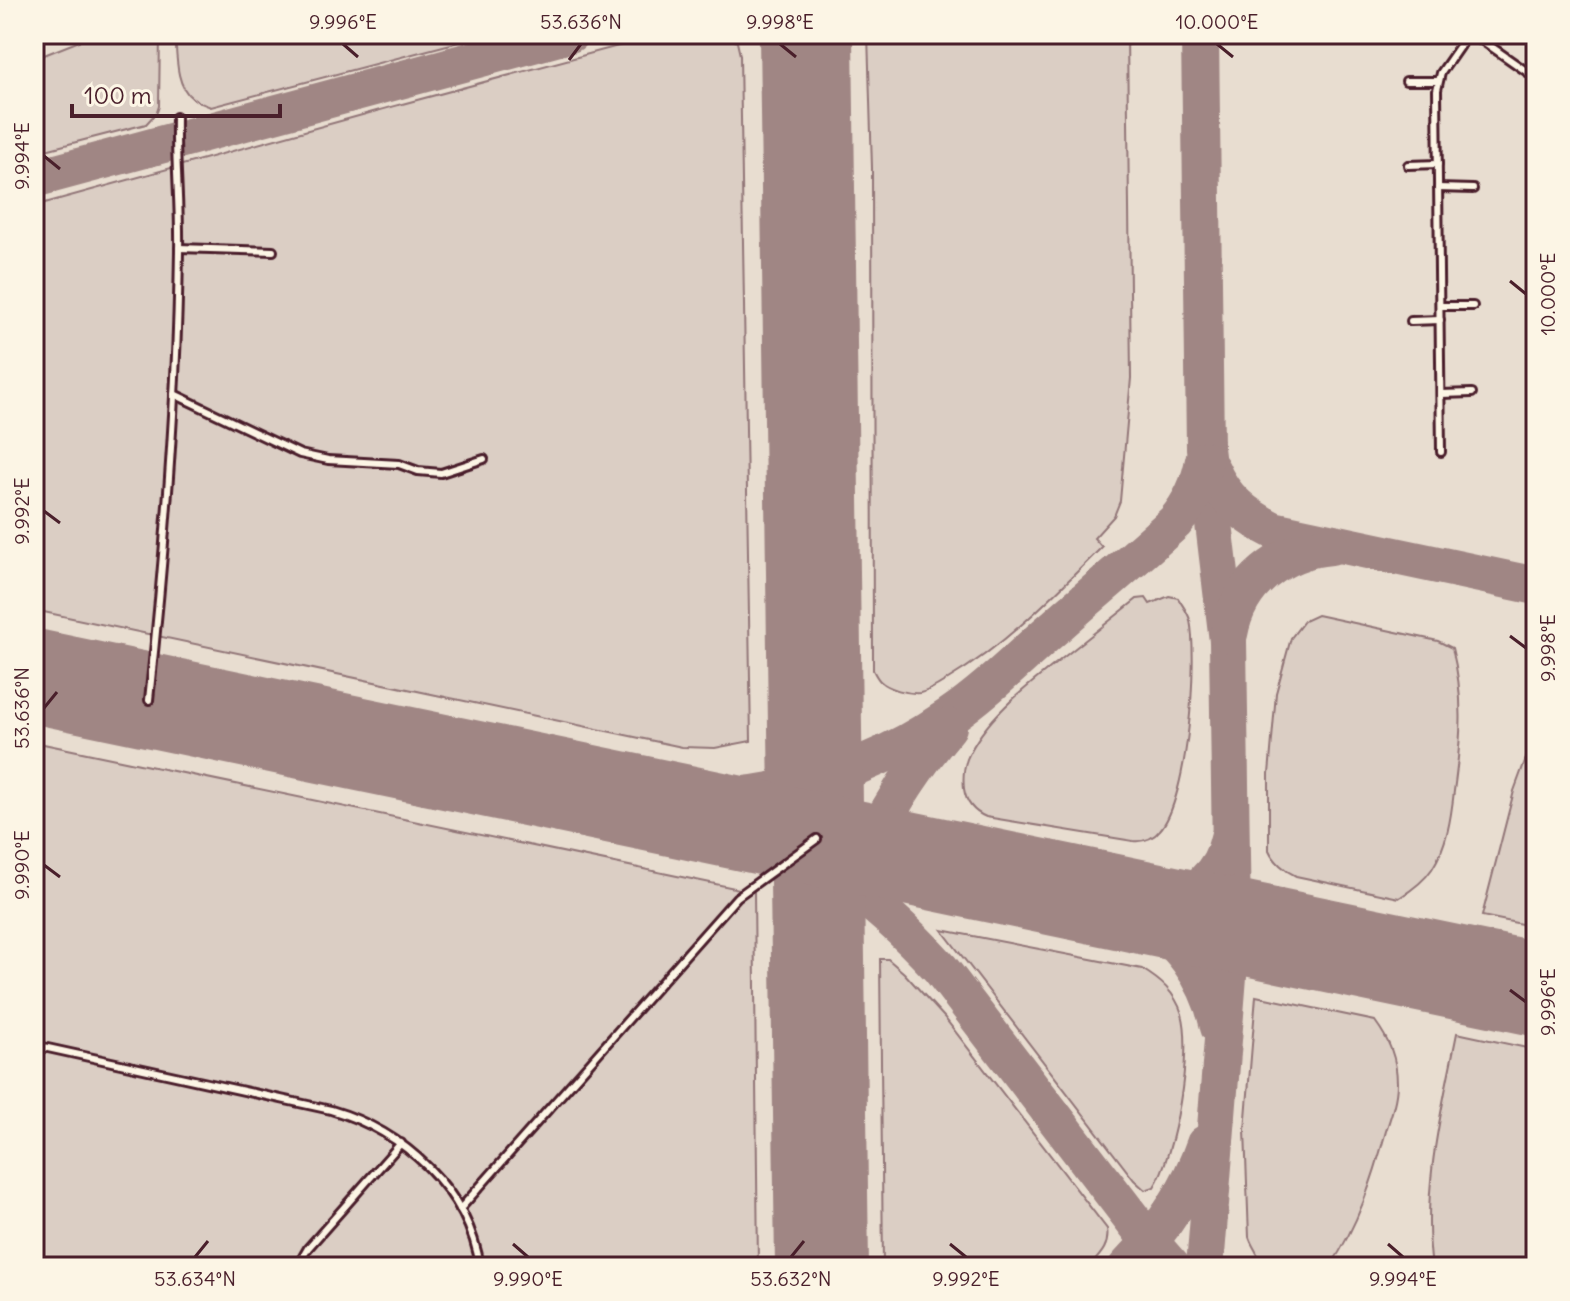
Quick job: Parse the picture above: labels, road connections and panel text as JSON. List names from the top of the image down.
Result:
{
  "scale_bar": "100 m",
  "coordinates": [
    "9.996°E",
    "53.636°N",
    "9.998°E",
    "10.000°E",
    "9.994°E",
    "9.992°E",
    "9.990°E",
    "53.634°N",
    "53.632°N"
  ]
}
